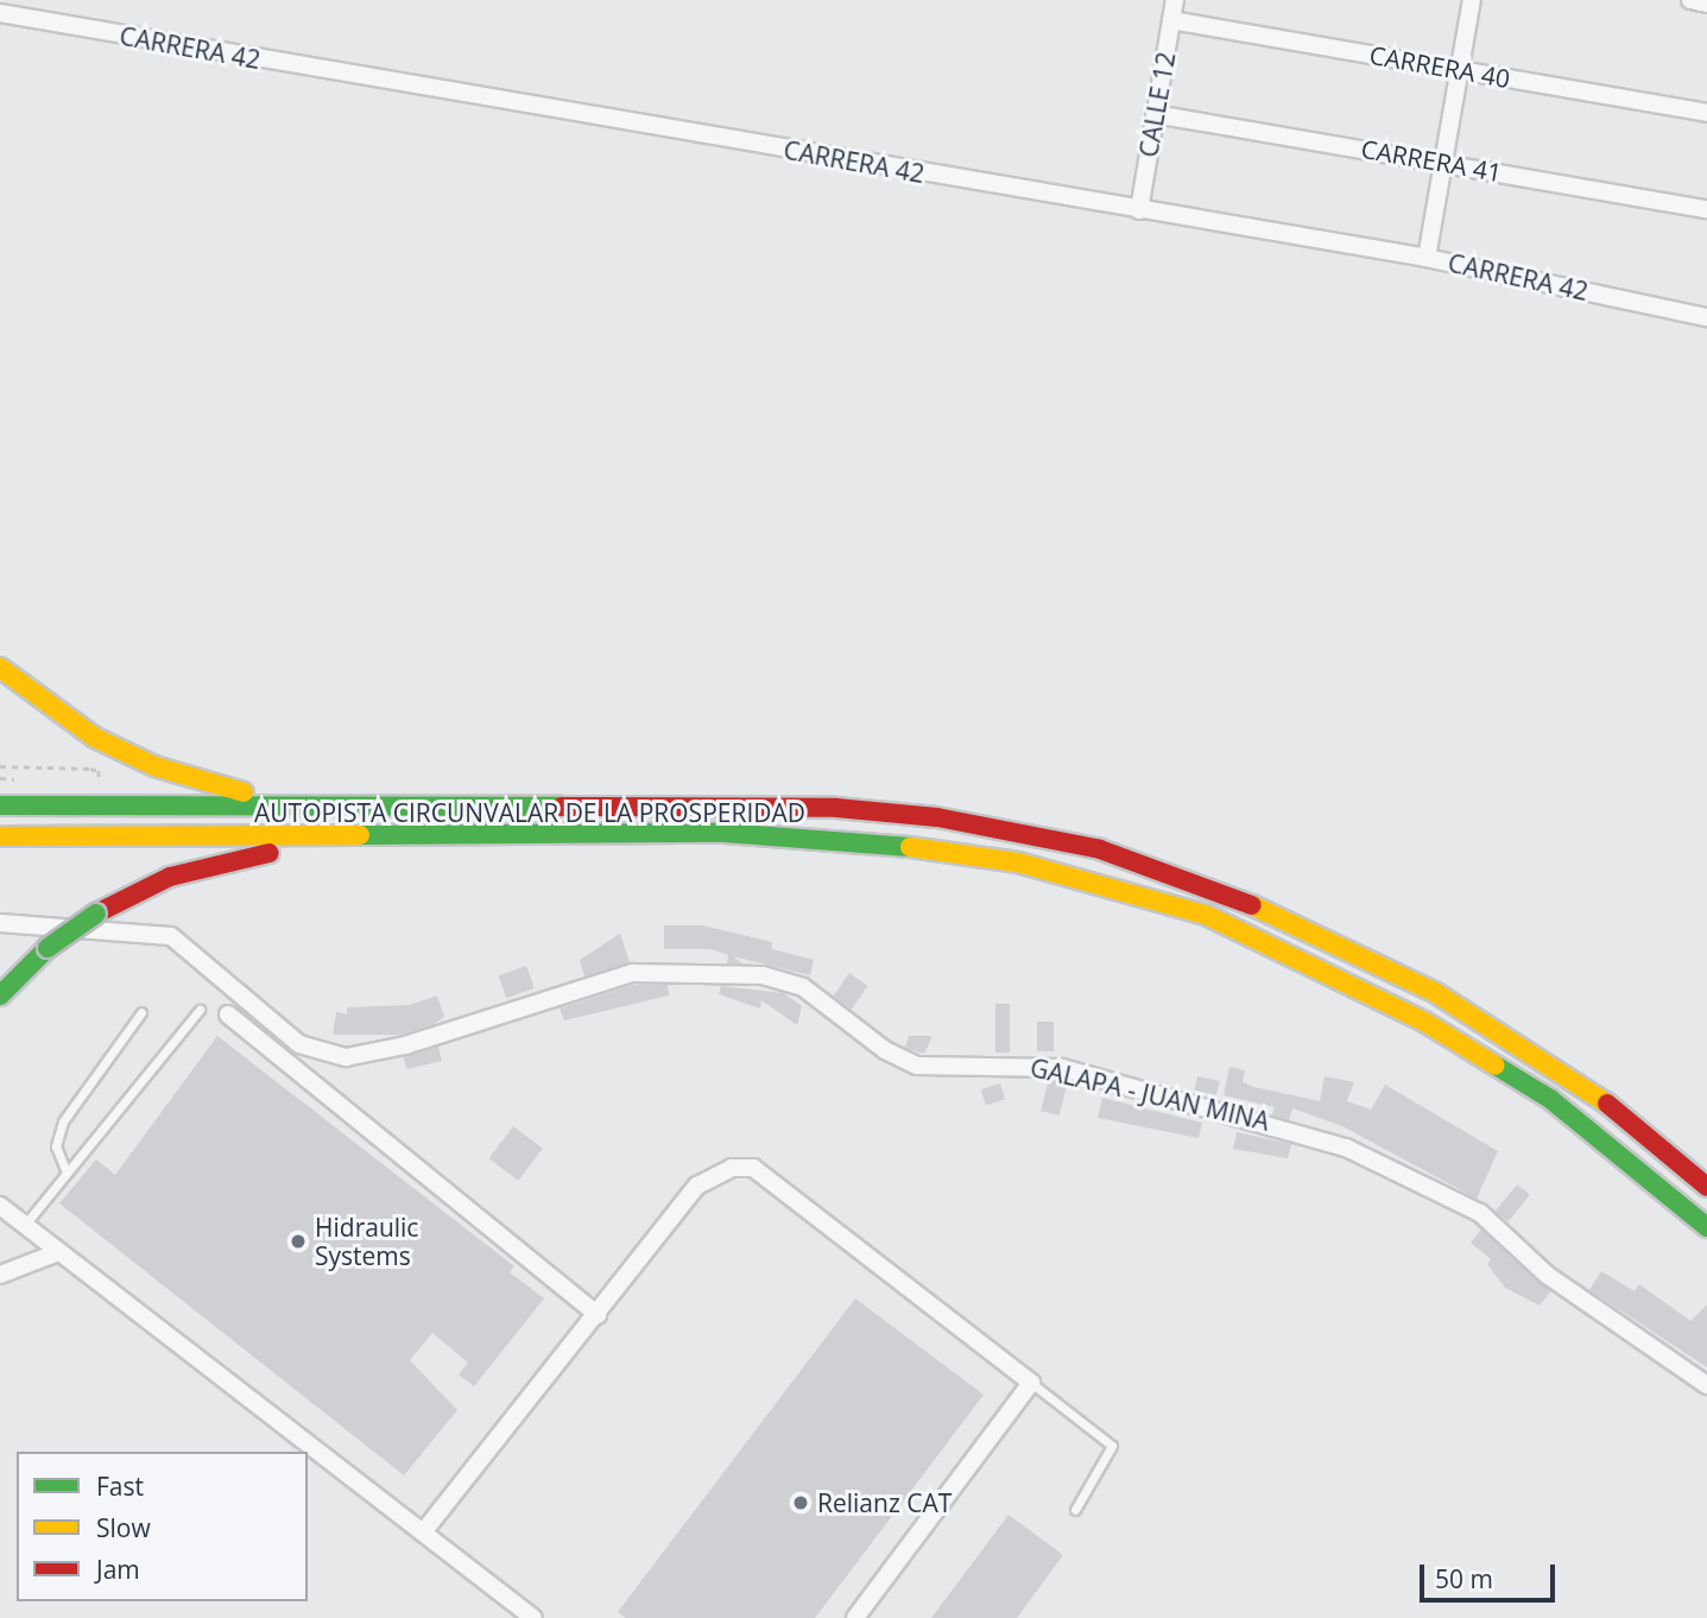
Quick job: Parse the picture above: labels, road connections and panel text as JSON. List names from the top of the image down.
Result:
{
  "streets": {
    "highway": ["AUTOPISTA CIRCUNVALAR DE LA PROSPERIDAD"],
    "street": [
      "CARRERA 42",
      "CARRERA 40",
      "CALLE 12",
      "CARRERA 41",
      "GALAPA - JUAN MINA"
    ]
  },
  "crossings": [
    ["CARRERA 42", "CALLE 12"],
    ["CARRERA 40", "CALLE 12"],
    ["CALLE 12", "CARRERA 41"]
  ],
  "places": ["Hidraulic Systems", "Relianz CAT"],
  "legend": ["Fast", "Slow", "Jam"],
  "scale_bar": "50 m"
}
